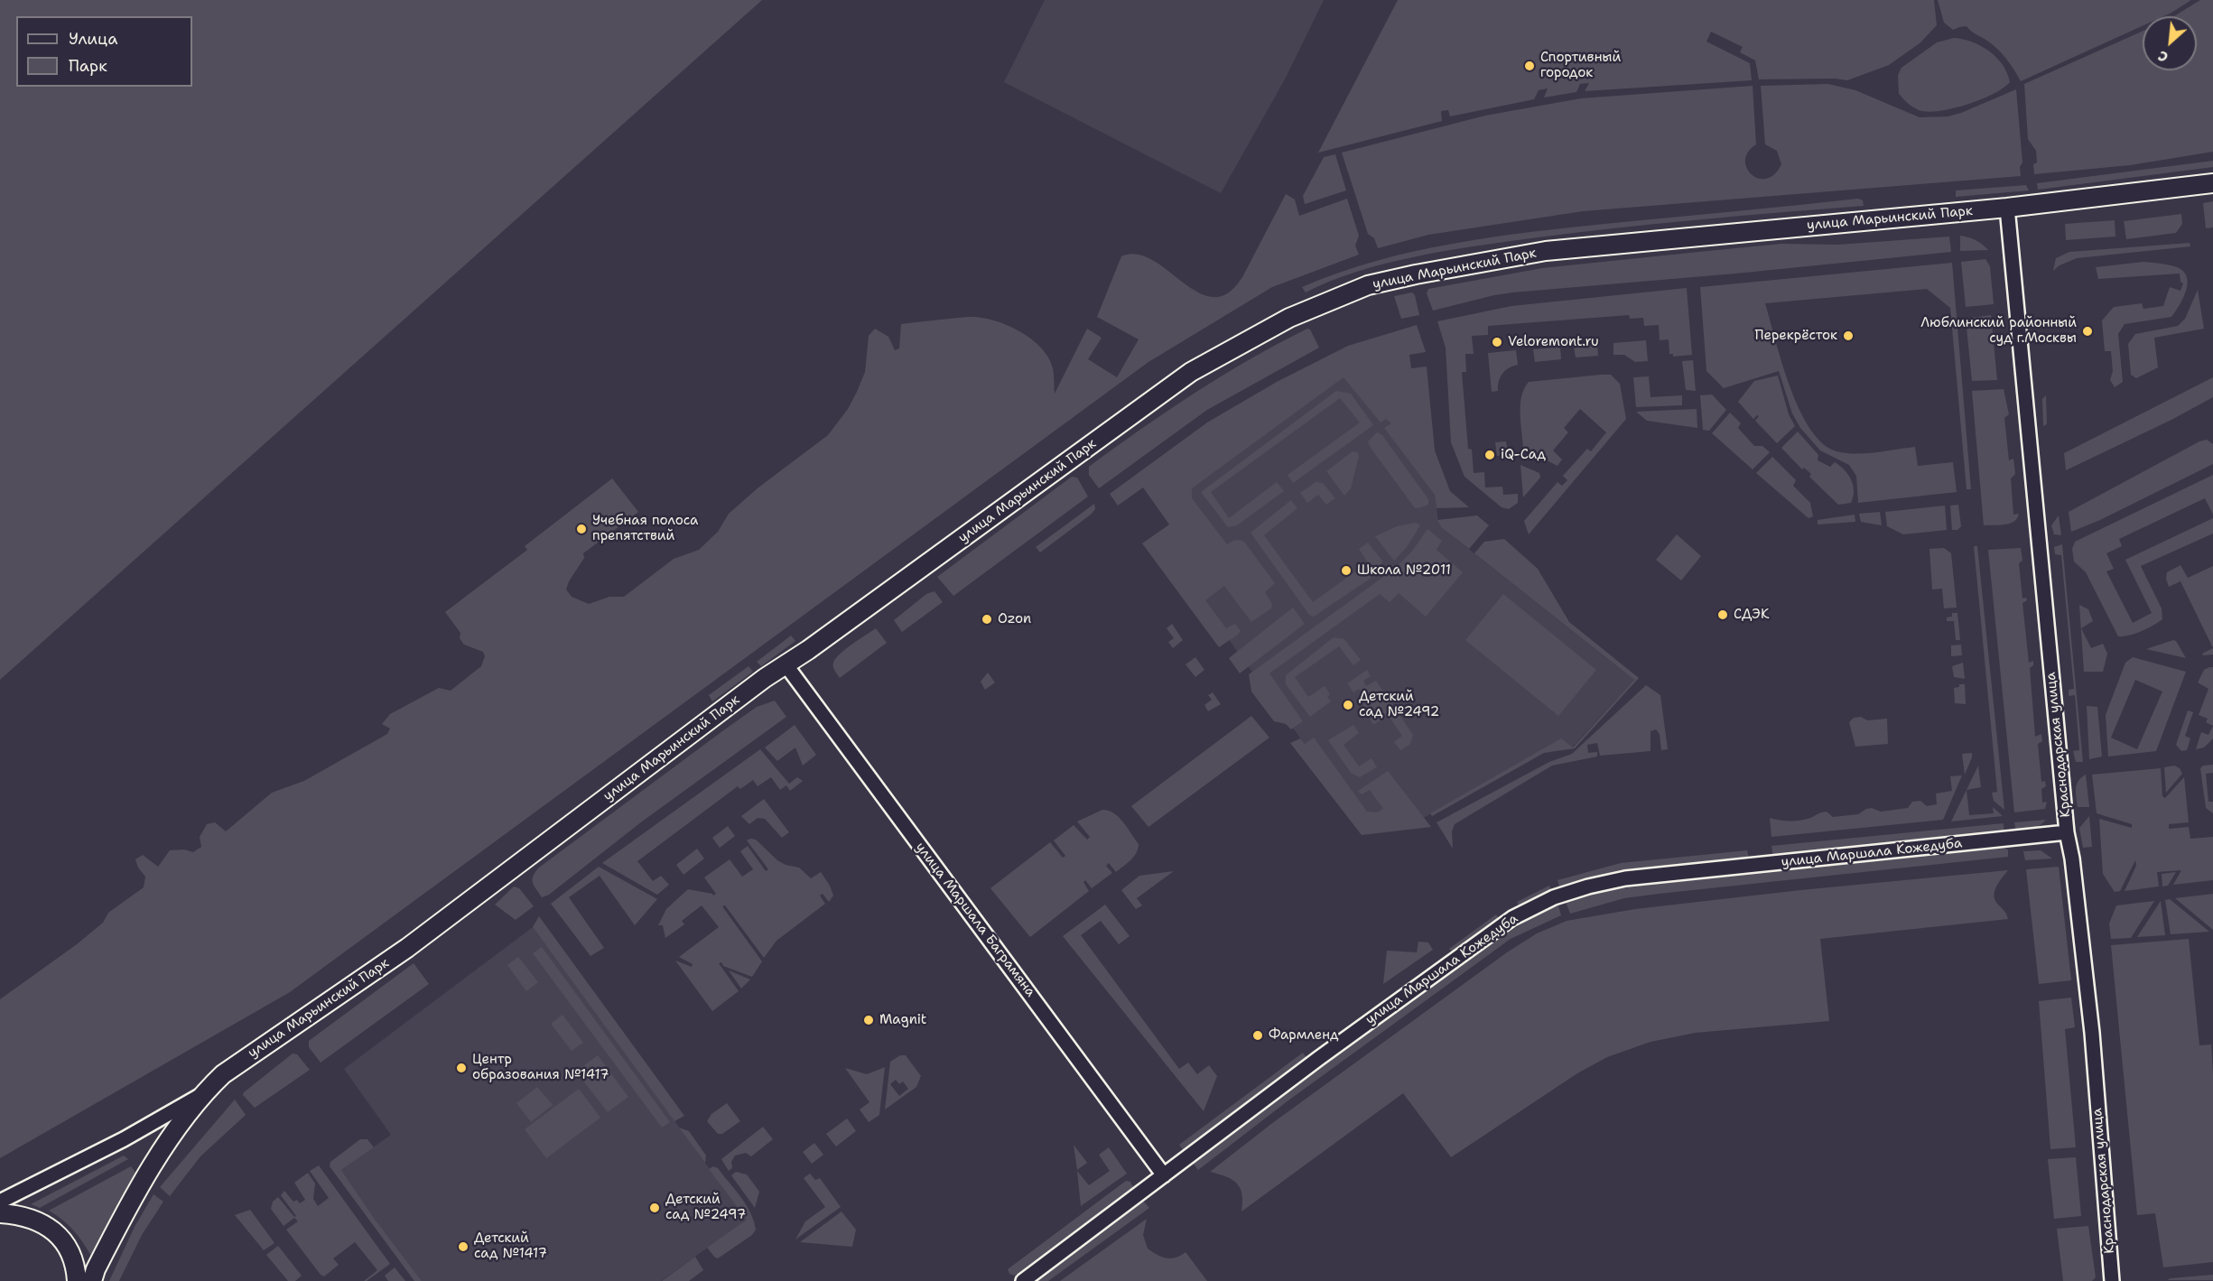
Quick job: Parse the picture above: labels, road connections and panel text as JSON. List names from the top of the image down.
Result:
{
  "streets": {
    "main road": ["улица Марьинский Парк"],
    "street": ["Краснодарская улица", "улица Маршала Кожедуба", "улица Маршала Баграмяна"]
  },
  "crossings": [
    ["улица Марьинский Парк", "Краснодарская улица"],
    ["улица Марьинский Парк", "улица Маршала Баграмяна"],
    ["Краснодарская улица", "улица Маршала Кожедуба"],
    ["улица Маршала Кожедуба", "улица Маршала Баграмяна"]
  ],
  "places": [
    "Спортивный городок",
    "Люблинский районный суд г.Москвы",
    "Перекрёсток",
    "Veloremont.ru",
    "iQ-Сад",
    "Учебная полоса препятствий",
    "Школа №2011",
    "СДЭК",
    "Ozon",
    "Детский сад №2492",
    "Magnit",
    "Фармленд",
    "Центр образования №1417",
    "Детский сад №2497",
    "Детский сад №1417"
  ],
  "legend": ["Улица", "Парк"],
  "north": "bottom left"
}
